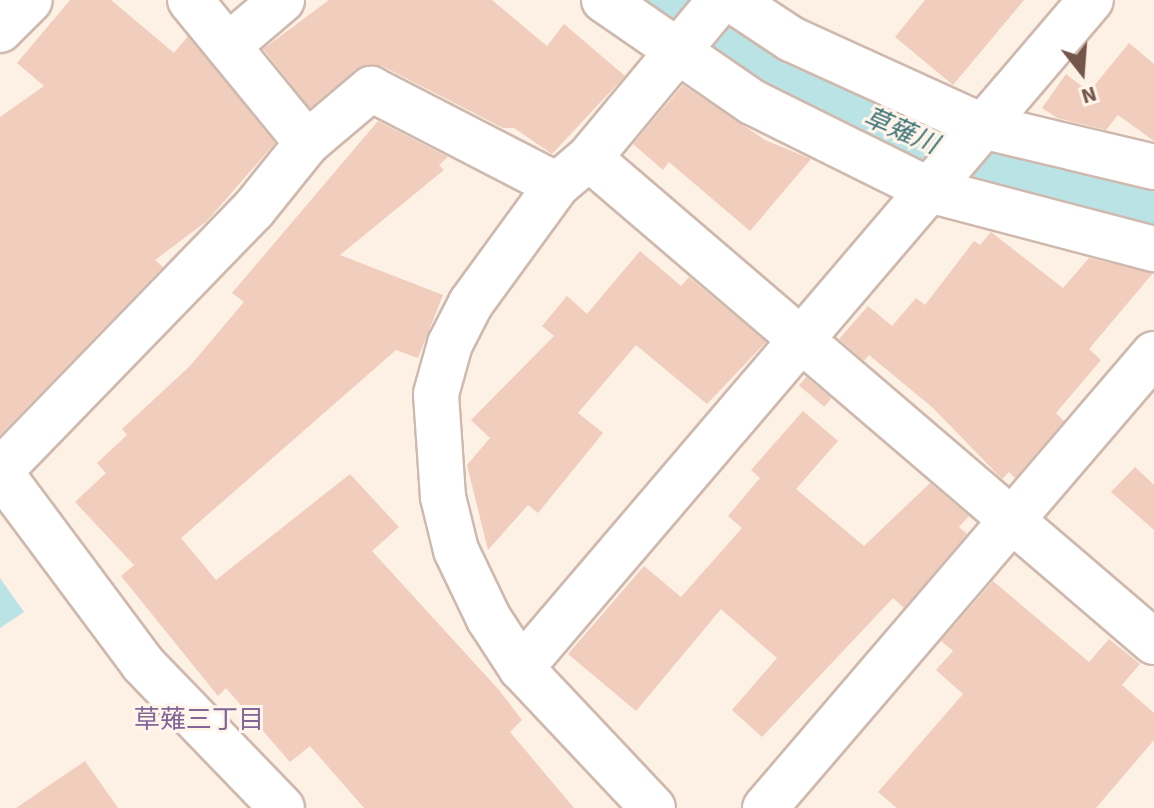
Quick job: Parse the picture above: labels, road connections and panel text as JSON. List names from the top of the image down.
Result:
{
  "districts": ["草薙三丁目"],
  "water": ["草薙川"],
  "north": "bottom"
}
